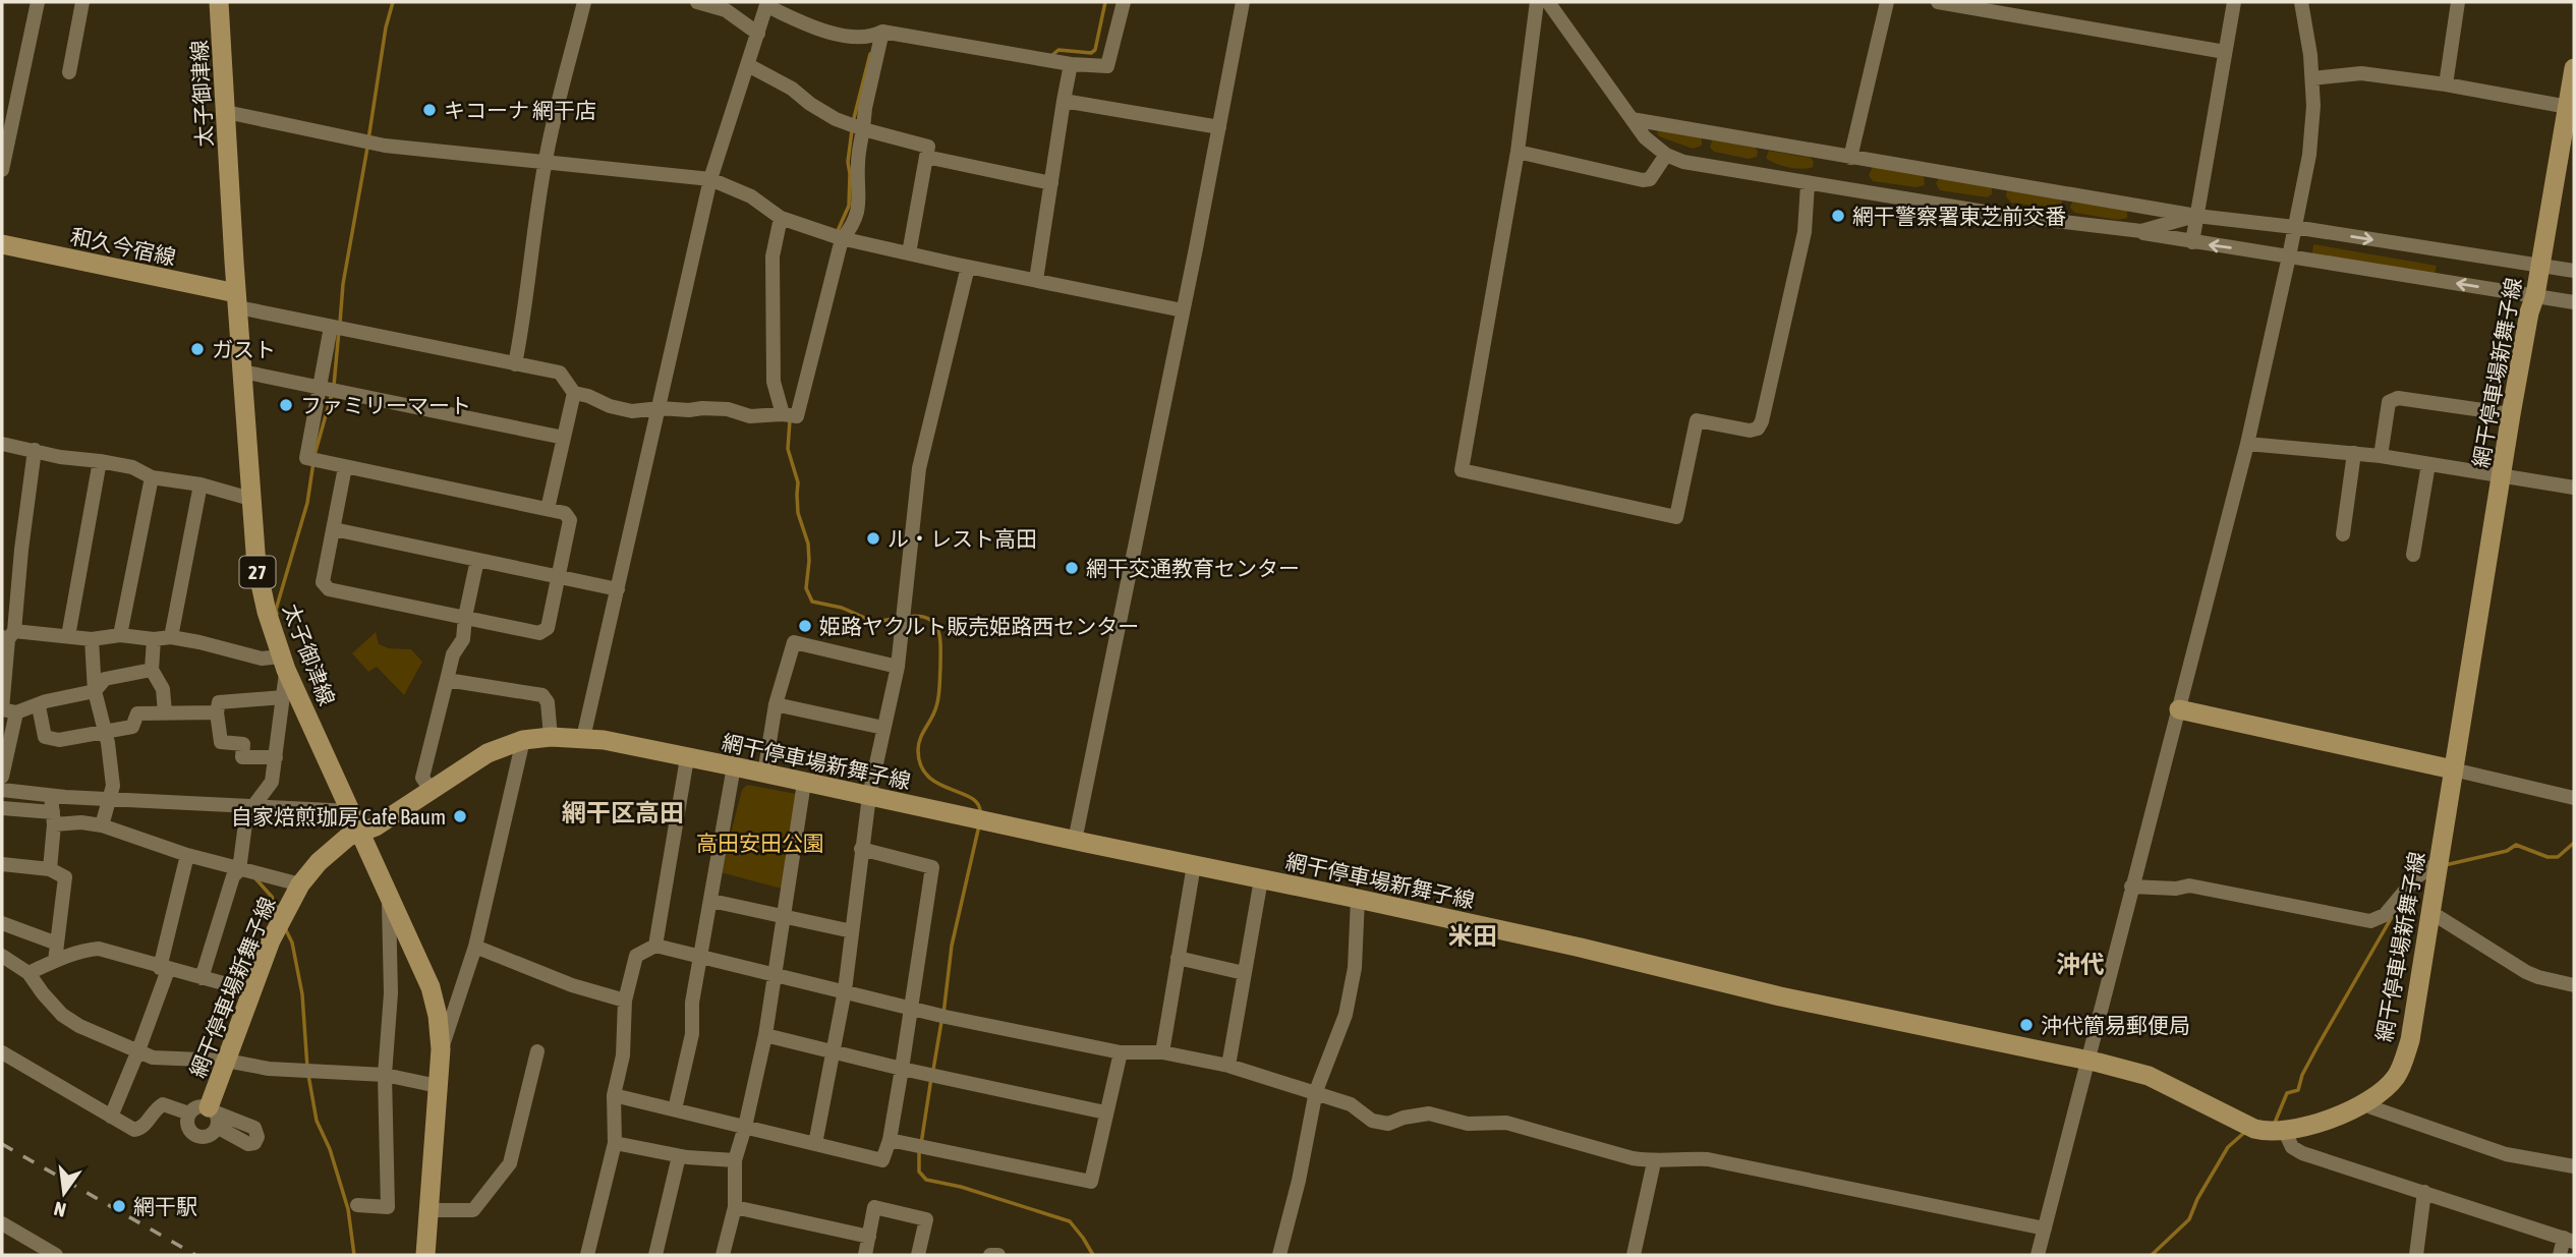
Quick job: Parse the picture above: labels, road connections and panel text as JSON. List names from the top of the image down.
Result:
{
  "streets": {
    "main road": [
      "太子御津線",
      "和久今宿線",
      "網干停車場新舞子線",
      "27"
    ]
  },
  "crossings": [
    ["太子御津線", "和久今宿線"],
    ["太子御津線", "網干停車場新舞子線"]
  ],
  "districts": ["網干区高田", "米田", "沖代"],
  "parks": ["高田安田公園"],
  "places": [
    "キコーナ 網干店",
    "網干警察署東芝前交番",
    "ガスト",
    "ファミリーマート",
    "ル・レスト高田",
    "網干交通教育センター",
    "姫路ヤクルト販売姫路西センター",
    "自家焙煎珈房 Cafe Baum",
    "沖代簡易郵便局",
    "網干駅"
  ],
  "north": "bottom"
}
